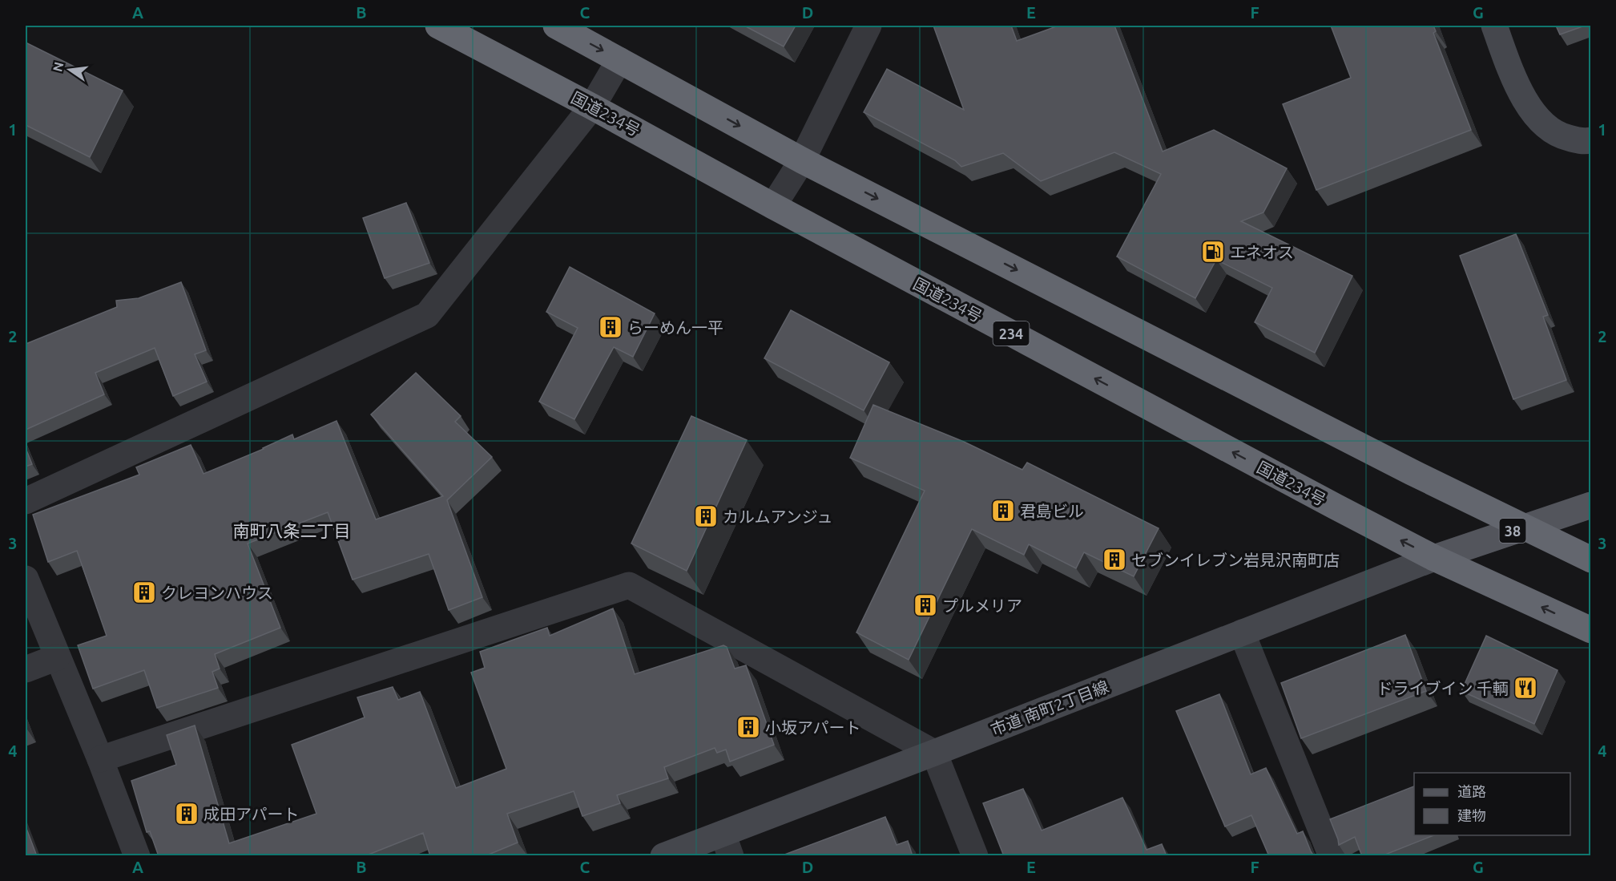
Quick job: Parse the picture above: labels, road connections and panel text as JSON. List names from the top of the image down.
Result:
{
  "streets": {
    "highway": ["国道234号", "234"],
    "main road": ["38"],
    "street": ["市道 南町2丁目線"]
  },
  "crossings": [
    ["国道234号", "38"],
    ["国道234号", "市道 南町2丁目線"],
    ["38", "市道 南町2丁目線"]
  ],
  "districts": ["南町八条二丁目"],
  "places": {
    "fuel station": ["エネオス"],
    "building": [
      "らーめん一平",
      "君島ビル",
      "カルムアンジュ",
      "セブンイレブン岩見沢南町店",
      "クレヨンハウス",
      "プルメリア",
      "小坂アパート",
      "成田アパート"
    ],
    "restaurant": ["ドライブイン 千輌"]
  },
  "legend": ["道路", "建物"],
  "north": "left",
  "grid": {
    "columns": [
      "A",
      "B",
      "C",
      "D",
      "E",
      "F",
      "G"
    ],
    "rows": [
      "1",
      "2",
      "3",
      "4"
    ]
  }
}
